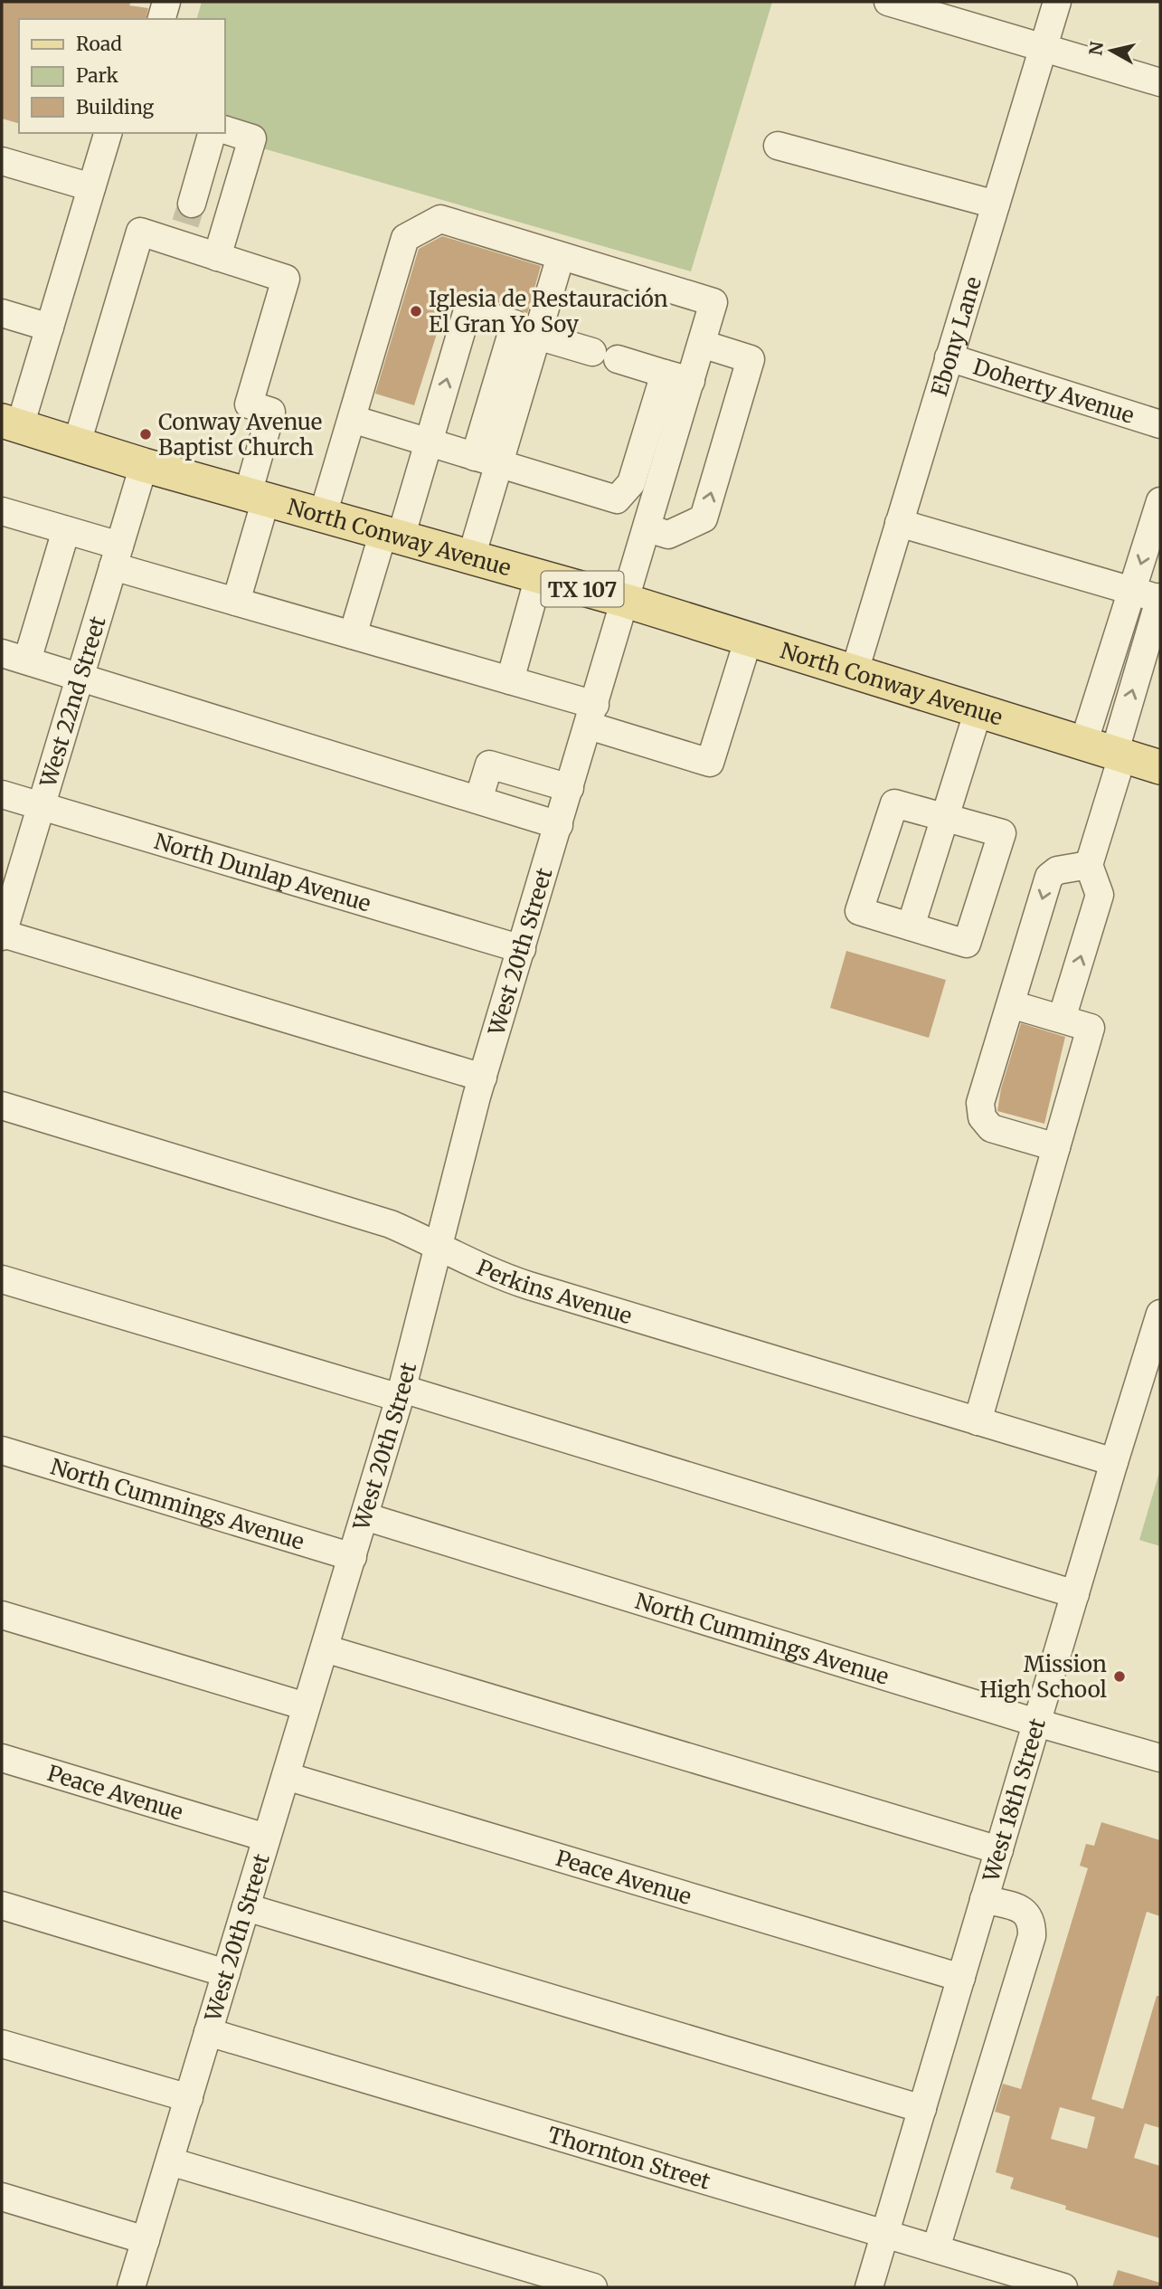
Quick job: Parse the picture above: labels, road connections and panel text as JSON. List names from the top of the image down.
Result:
{
  "streets": {
    "main road": ["North Conway Avenue", "TX 107"],
    "street": [
      "Ebony Lane",
      "Doherty Avenue",
      "West 22nd Street",
      "North Dunlap Avenue",
      "West 20th Street",
      "Perkins Avenue",
      "North Cummings Avenue",
      "Peace Avenue",
      "West 18th Street",
      "Thornton Street"
    ]
  },
  "crossings": [
    ["Ebony Lane", "Doherty Avenue"],
    ["Ebony Lane", "North Conway Avenue"],
    ["North Conway Avenue", "West 22nd Street"],
    ["North Conway Avenue", "West 20th Street"],
    ["West 22nd Street", "North Dunlap Avenue"],
    ["North Dunlap Avenue", "West 20th Street"],
    ["West 20th Street", "Perkins Avenue"],
    ["West 20th Street", "North Cummings Avenue"],
    ["West 20th Street", "Peace Avenue"],
    ["West 20th Street", "Thornton Street"],
    ["Perkins Avenue", "West 18th Street"],
    ["North Cummings Avenue", "West 18th Street"],
    ["Peace Avenue", "West 18th Street"],
    ["West 18th Street", "Thornton Street"]
  ],
  "places": ["Iglesia de Restauración El Gran Yo Soy", "Conway Avenue Baptist Church", "Mission High School"],
  "legend": ["Road", "Park", "Building"],
  "north": "left"
}
